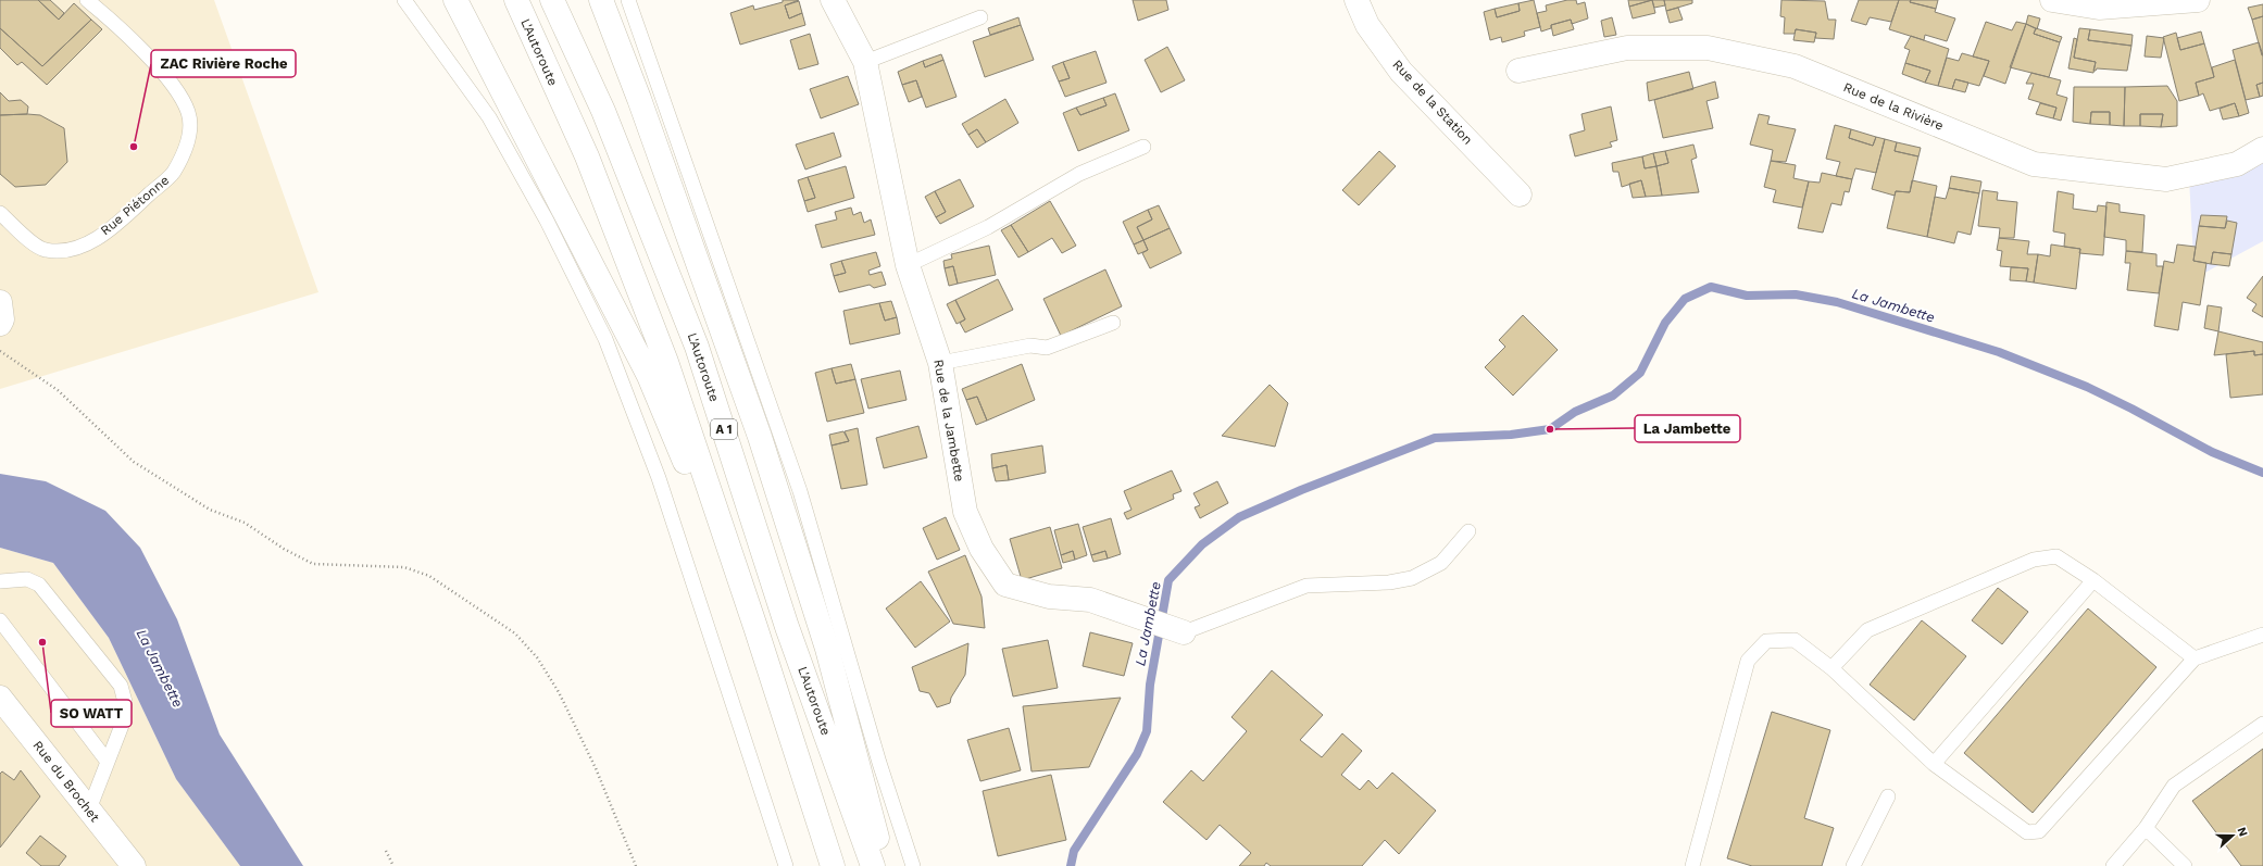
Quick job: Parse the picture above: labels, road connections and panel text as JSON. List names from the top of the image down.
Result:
{
  "streets": {
    "main road": [
      "L'Autoroute",
      "Rue de la Station",
      "Rue de la Rivière",
      "Rue de la Jambette",
      "A 1",
      "Rue du Brochet"
    ],
    "lane": ["Rue Piétonne"]
  },
  "water": ["La Jambette"],
  "places": ["ZAC Rivière Roche", "La Jambette", "SO WATT"],
  "north": "right"
}
